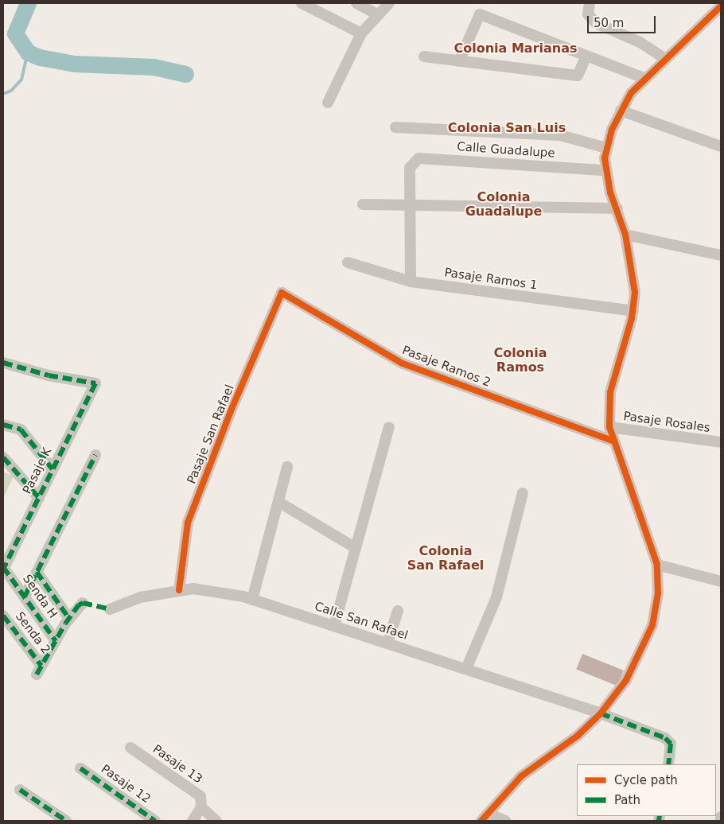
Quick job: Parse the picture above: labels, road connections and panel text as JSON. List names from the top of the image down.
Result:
{
  "streets": {
    "street": [
      "Calle Guadalupe",
      "Pasaje Ramos 1",
      "Pasaje Ramos 2",
      "Pasaje Rosales",
      "Pasaje San Rafael",
      "Pasaje K",
      "Senda H",
      "Calle San Rafael",
      "Senda 2",
      "Pasaje 13",
      "Pasaje 12"
    ]
  },
  "crossings": [
    ["Pasaje Ramos 2", "Pasaje San Rafael"],
    ["Pasaje San Rafael", "Calle San Rafael"],
    ["Pasaje K", "Senda H"],
    ["Senda H", "Senda 2"]
  ],
  "districts": [
    "Colonia Marianas",
    "Colonia San Luis",
    "Colonia Guadalupe",
    "Colonia Ramos",
    "Colonia San Rafael"
  ],
  "legend": ["Cycle path", "Path"],
  "scale_bar": "50 m"
}
